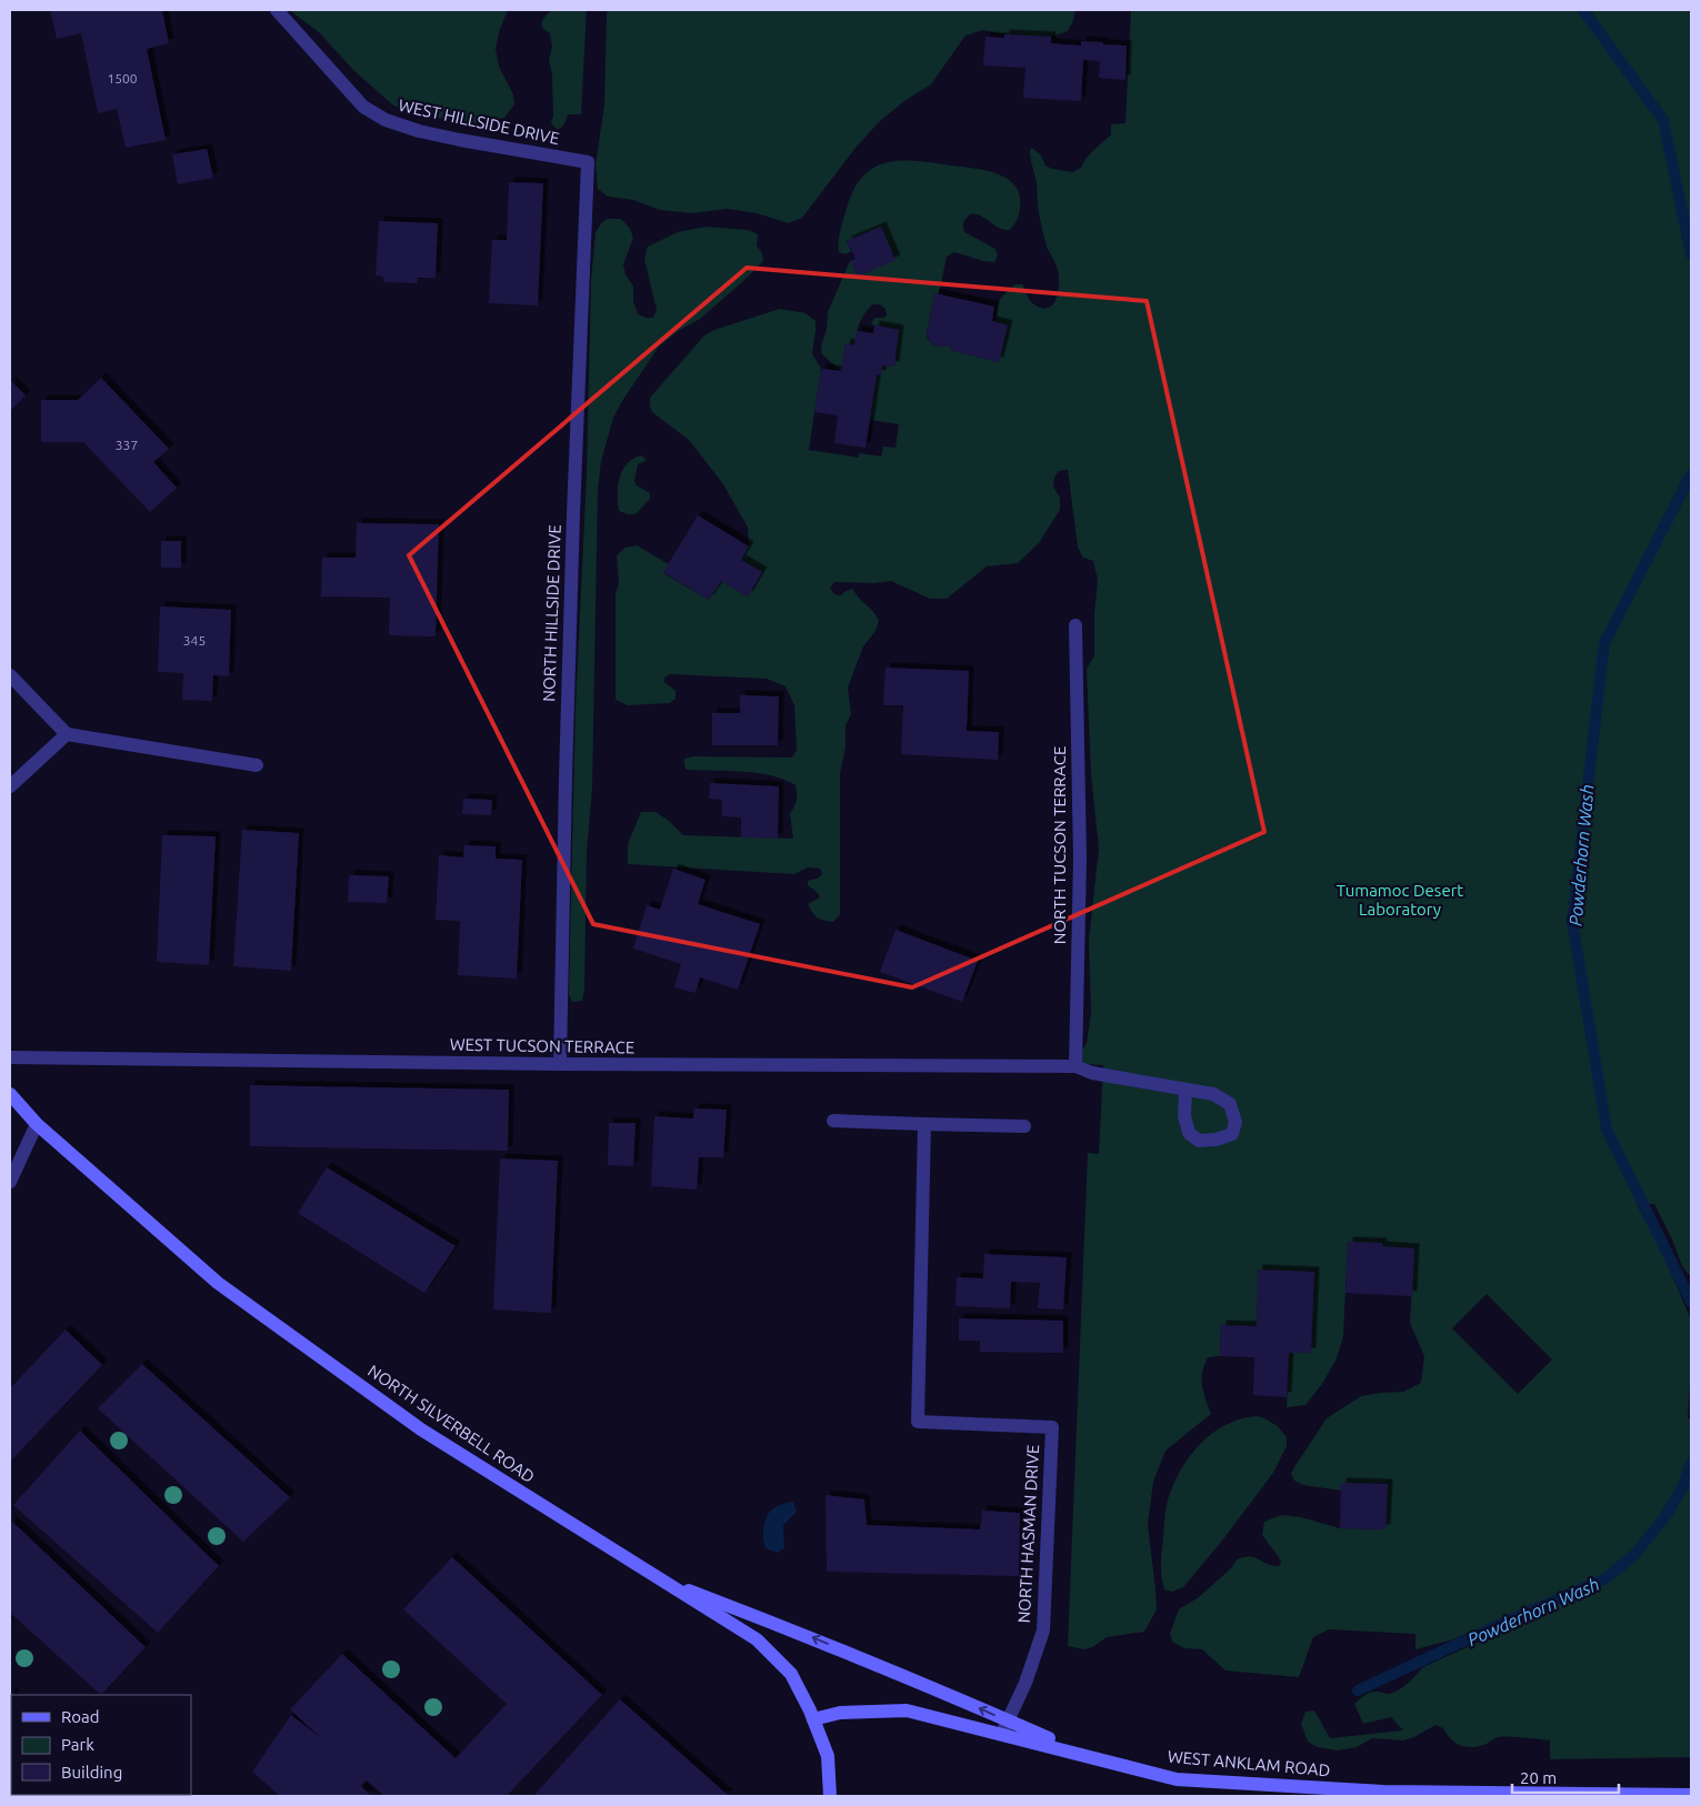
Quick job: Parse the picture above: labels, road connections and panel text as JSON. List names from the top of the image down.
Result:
{
  "streets": {
    "street": [
      "WEST HILLSIDE DRIVE",
      "NORTH HILLSIDE DRIVE",
      "NORTH TUCSON TERRACE",
      "WEST TUCSON TERRACE",
      "NORTH SILVERBELL ROAD",
      "NORTH HASMAN DRIVE",
      "WEST ANKLAM ROAD"
    ]
  },
  "crossings": [
    ["WEST HILLSIDE DRIVE", "NORTH HILLSIDE DRIVE"],
    ["NORTH HILLSIDE DRIVE", "WEST TUCSON TERRACE"],
    ["NORTH TUCSON TERRACE", "WEST TUCSON TERRACE"],
    ["NORTH SILVERBELL ROAD", "WEST ANKLAM ROAD"],
    ["NORTH HASMAN DRIVE", "WEST ANKLAM ROAD"]
  ],
  "water": ["Powderhorn Wash"],
  "parks": ["Tumamoc Desert Laboratory"],
  "house_numbers": ["1500", "337", "345"],
  "legend": ["Road", "Park", "Building"],
  "scale_bar": "20 m"
}
